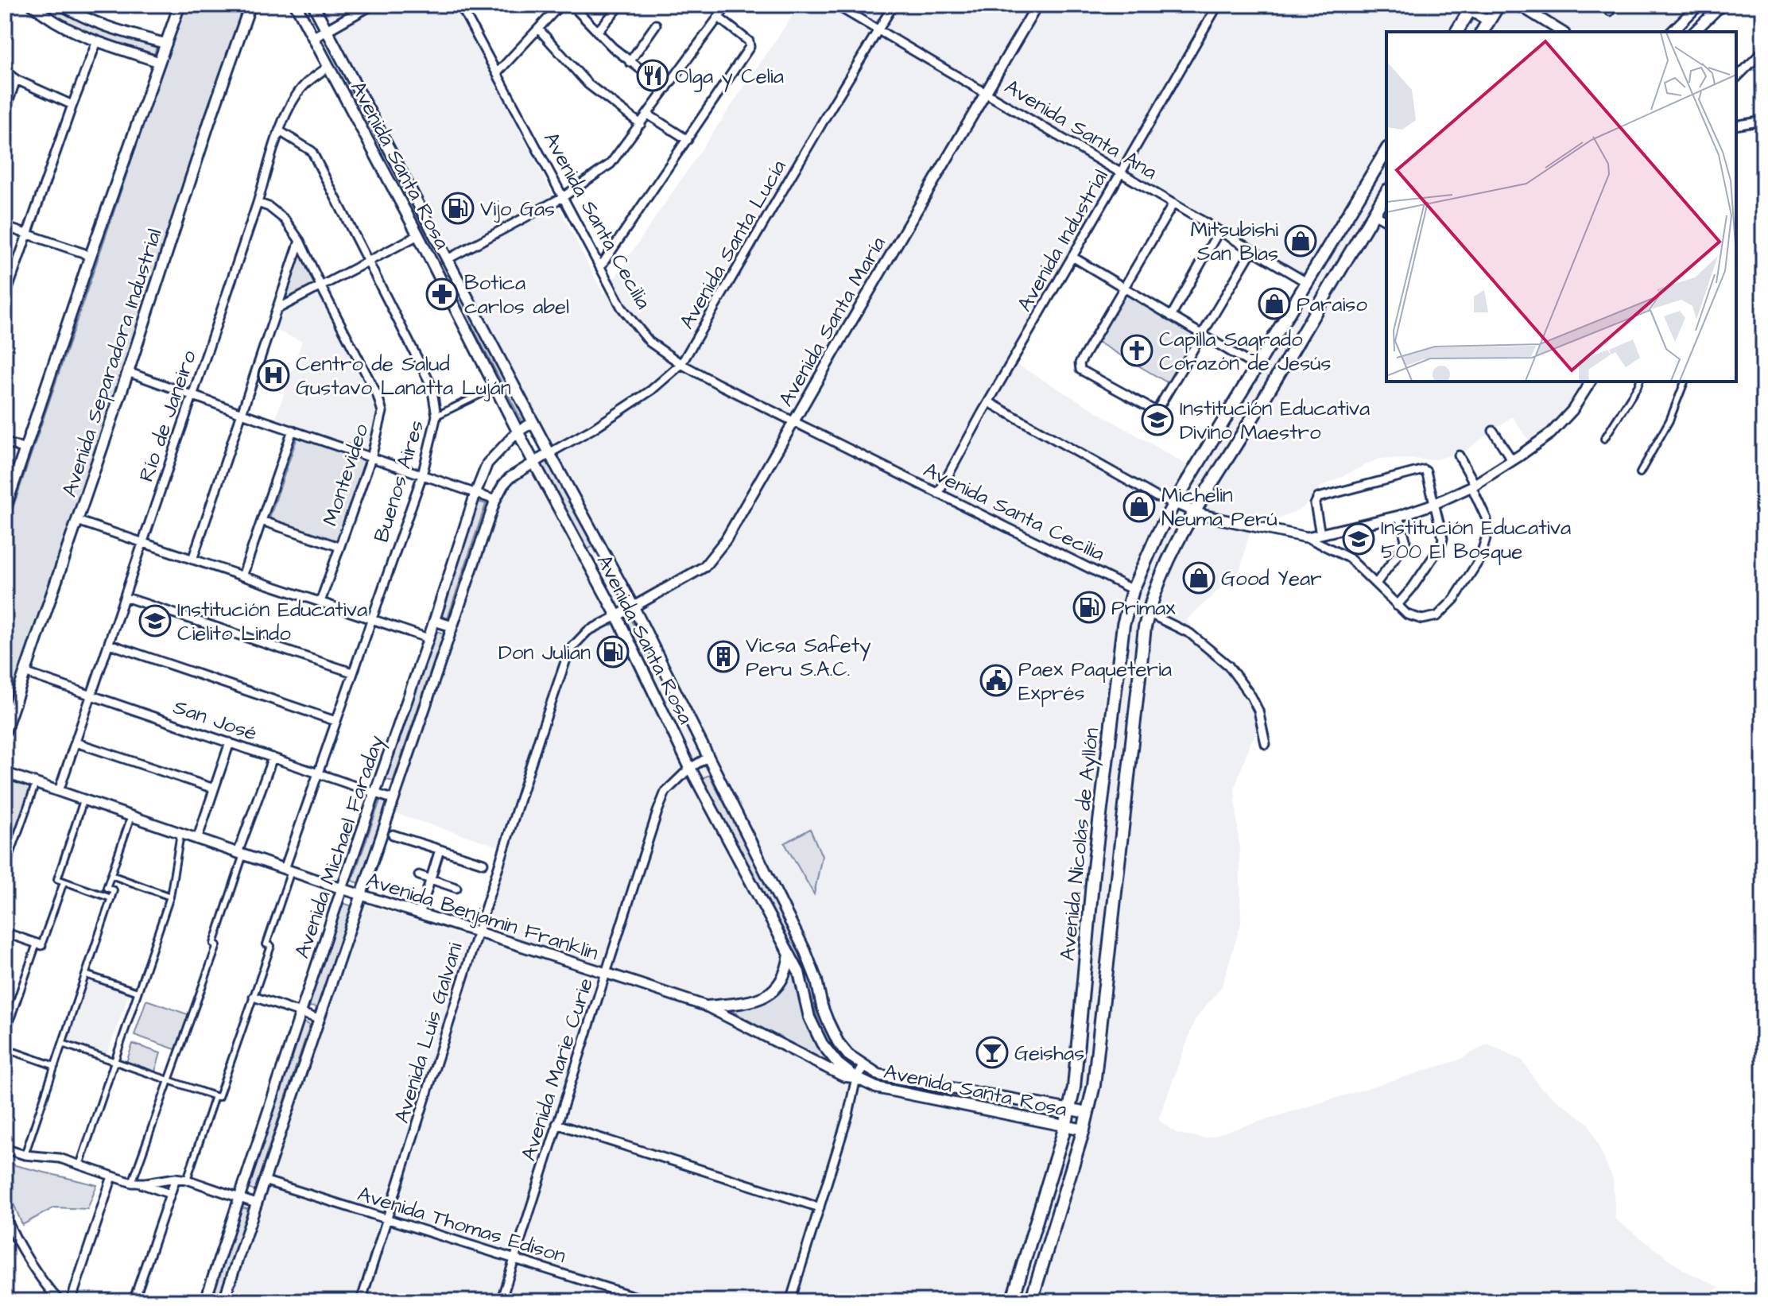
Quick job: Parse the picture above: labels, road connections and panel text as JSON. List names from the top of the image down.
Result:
{
  "streets": {
    "main road": ["Avenida Santa Rosa", "Avenida Separadora Industrial", "Avenida Nicolás de Ayllón"],
    "street": [
      "Avenida Santa Ana",
      "Avenida Santa Cecilia",
      "Avenida Industrial",
      "Avenida Santa Lucía",
      "Avenida Santa María",
      "Río de Janeiro",
      "Montevideo",
      "Buenos Aires",
      "San José",
      "Avenida Michael Faraday",
      "Avenida Benjamin Franklin",
      "Avenida Luis Galvani",
      "Avenida Marie Curie",
      "Avenida Thomas Edison"
    ]
  },
  "crossings": [
    ["Avenida Santa Ana", "Avenida Industrial"],
    ["Avenida Santa Ana", "Avenida Santa Lucía"],
    ["Avenida Santa Ana", "Avenida Santa María"],
    ["Avenida Santa Ana", "Avenida Nicolás de Ayllón"],
    ["Avenida Santa Rosa", "Avenida Santa Lucía"],
    ["Avenida Santa Rosa", "Avenida Santa María"],
    ["Avenida Santa Rosa", "Río de Janeiro"],
    ["Avenida Santa Rosa", "Avenida Nicolás de Ayllón"],
    ["Avenida Santa Rosa", "Avenida Michael Faraday"],
    ["Avenida Santa Rosa", "Avenida Benjamin Franklin"],
    ["Avenida Santa Rosa", "Avenida Luis Galvani"],
    ["Avenida Santa Rosa", "Avenida Marie Curie"],
    ["Avenida Santa Cecilia", "Avenida Industrial"],
    ["Avenida Santa Cecilia", "Avenida Santa Lucía"],
    ["Avenida Santa Cecilia", "Avenida Santa María"],
    ["Avenida Santa Cecilia", "Avenida Nicolás de Ayllón"],
    ["Avenida Santa Lucía", "Avenida Michael Faraday"],
    ["Avenida Santa María", "Avenida Luis Galvani"],
    ["Avenida Separadora Industrial", "San José"],
    ["Río de Janeiro", "Montevideo"],
    ["Río de Janeiro", "Buenos Aires"],
    ["Río de Janeiro", "San José"],
    ["Río de Janeiro", "Avenida Benjamin Franklin"],
    ["Buenos Aires", "San José"],
    ["Buenos Aires", "Avenida Benjamin Franklin"],
    ["San José", "Avenida Michael Faraday"],
    ["Avenida Michael Faraday", "Avenida Benjamin Franklin"],
    ["Avenida Michael Faraday", "Avenida Thomas Edison"],
    ["Avenida Benjamin Franklin", "Avenida Luis Galvani"],
    ["Avenida Benjamin Franklin", "Avenida Marie Curie"],
    ["Avenida Luis Galvani", "Avenida Thomas Edison"],
    ["Avenida Marie Curie", "Avenida Thomas Edison"]
  ],
  "places": {
    "restaurant": ["Olga y Celia"],
    "fuel station": ["Vijo Gas", "Primax", "Don Julian"],
    "shop": [
      "Mitsubishi San Blas",
      "Paraiso",
      "Michelin Neuma Perú",
      "Good Year"
    ],
    "pharmacy": ["Botica carlos abel"],
    "church": ["Capilla Sagrado Corazón de Jesús"],
    "hospital": ["Centro de Salud Gustavo Lanatta Luján"],
    "school or university": ["Institución Educativa Divino Maestro", "Institución Educativa 500 El Bosque", "Institución Educativa Cielito Lindo"],
    "building": ["Vicsa Safety Peru S.A.C."],
    "public building": ["Paex Paqueteria Exprés"],
    "bar": ["Geishas"]
  }
}
